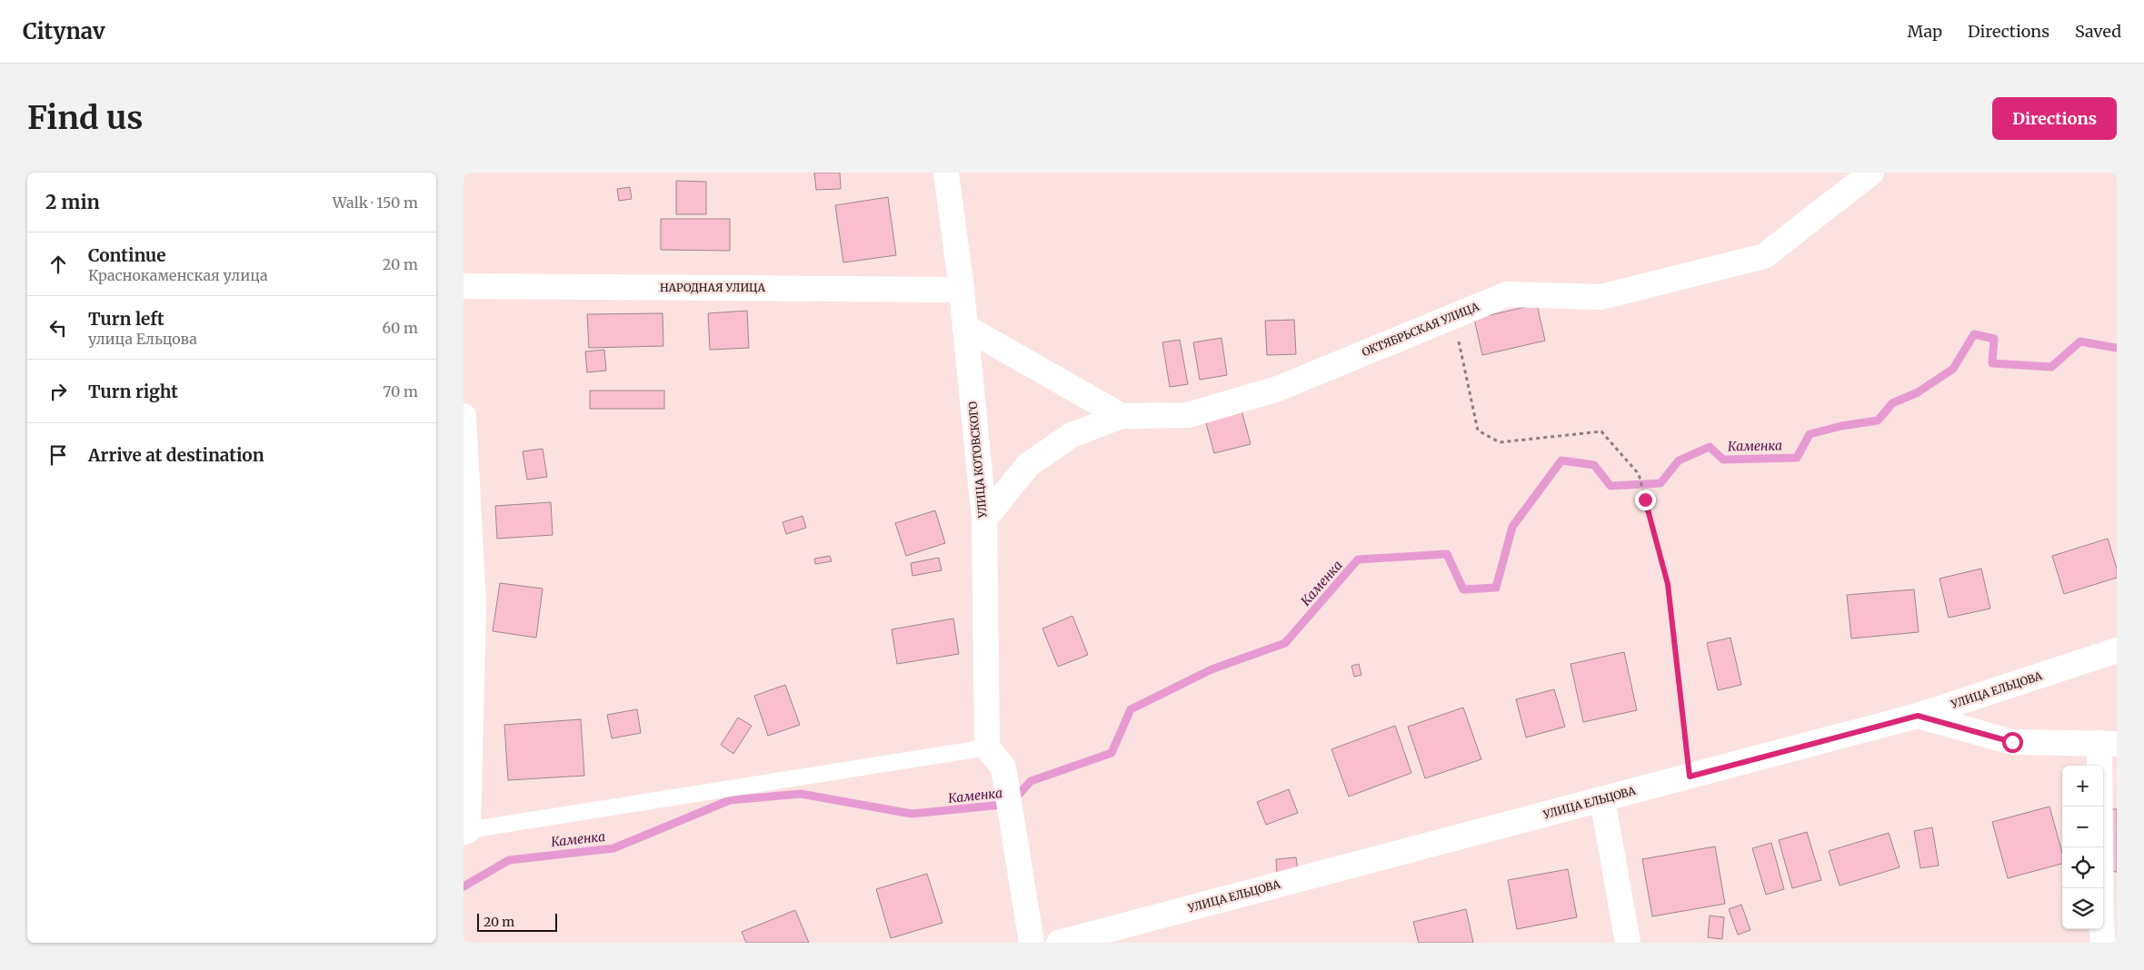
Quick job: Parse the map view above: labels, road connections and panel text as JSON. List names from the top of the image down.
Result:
{
  "streets": {
    "street": [
      "НАРОДНАЯ УЛИЦА",
      "ОКТЯБРЬСКАЯ УЛИЦА",
      "УЛИЦА КОТОВСКОГО",
      "УЛИЦА ЕЛЬЦОВА"
    ]
  },
  "crossings": [
    ["НАРОДНАЯ УЛИЦА", "УЛИЦА КОТОВСКОГО"],
    ["ОКТЯБРЬСКАЯ УЛИЦА", "УЛИЦА КОТОВСКОГО"]
  ],
  "water": ["Каменка"],
  "scale_bar": "20 m",
  "page": {
    "header": "Citynav",
    "nav": ["Map", "Directions", "Saved"],
    "buttons": "Directions",
    "title": "Find us",
    "heading": ["2 min", "Walk · 150 m"],
    "list": [
      ["Continue", "Краснокаменская улица", "20 m"],
      ["Turn left", "улица Ельцова", "60 m"],
      ["Turn right", "70 m"],
      "Arrive at destination"
    ],
    "map_buttons": ["+", "−"],
    "scale": "20 m"
  }
}
